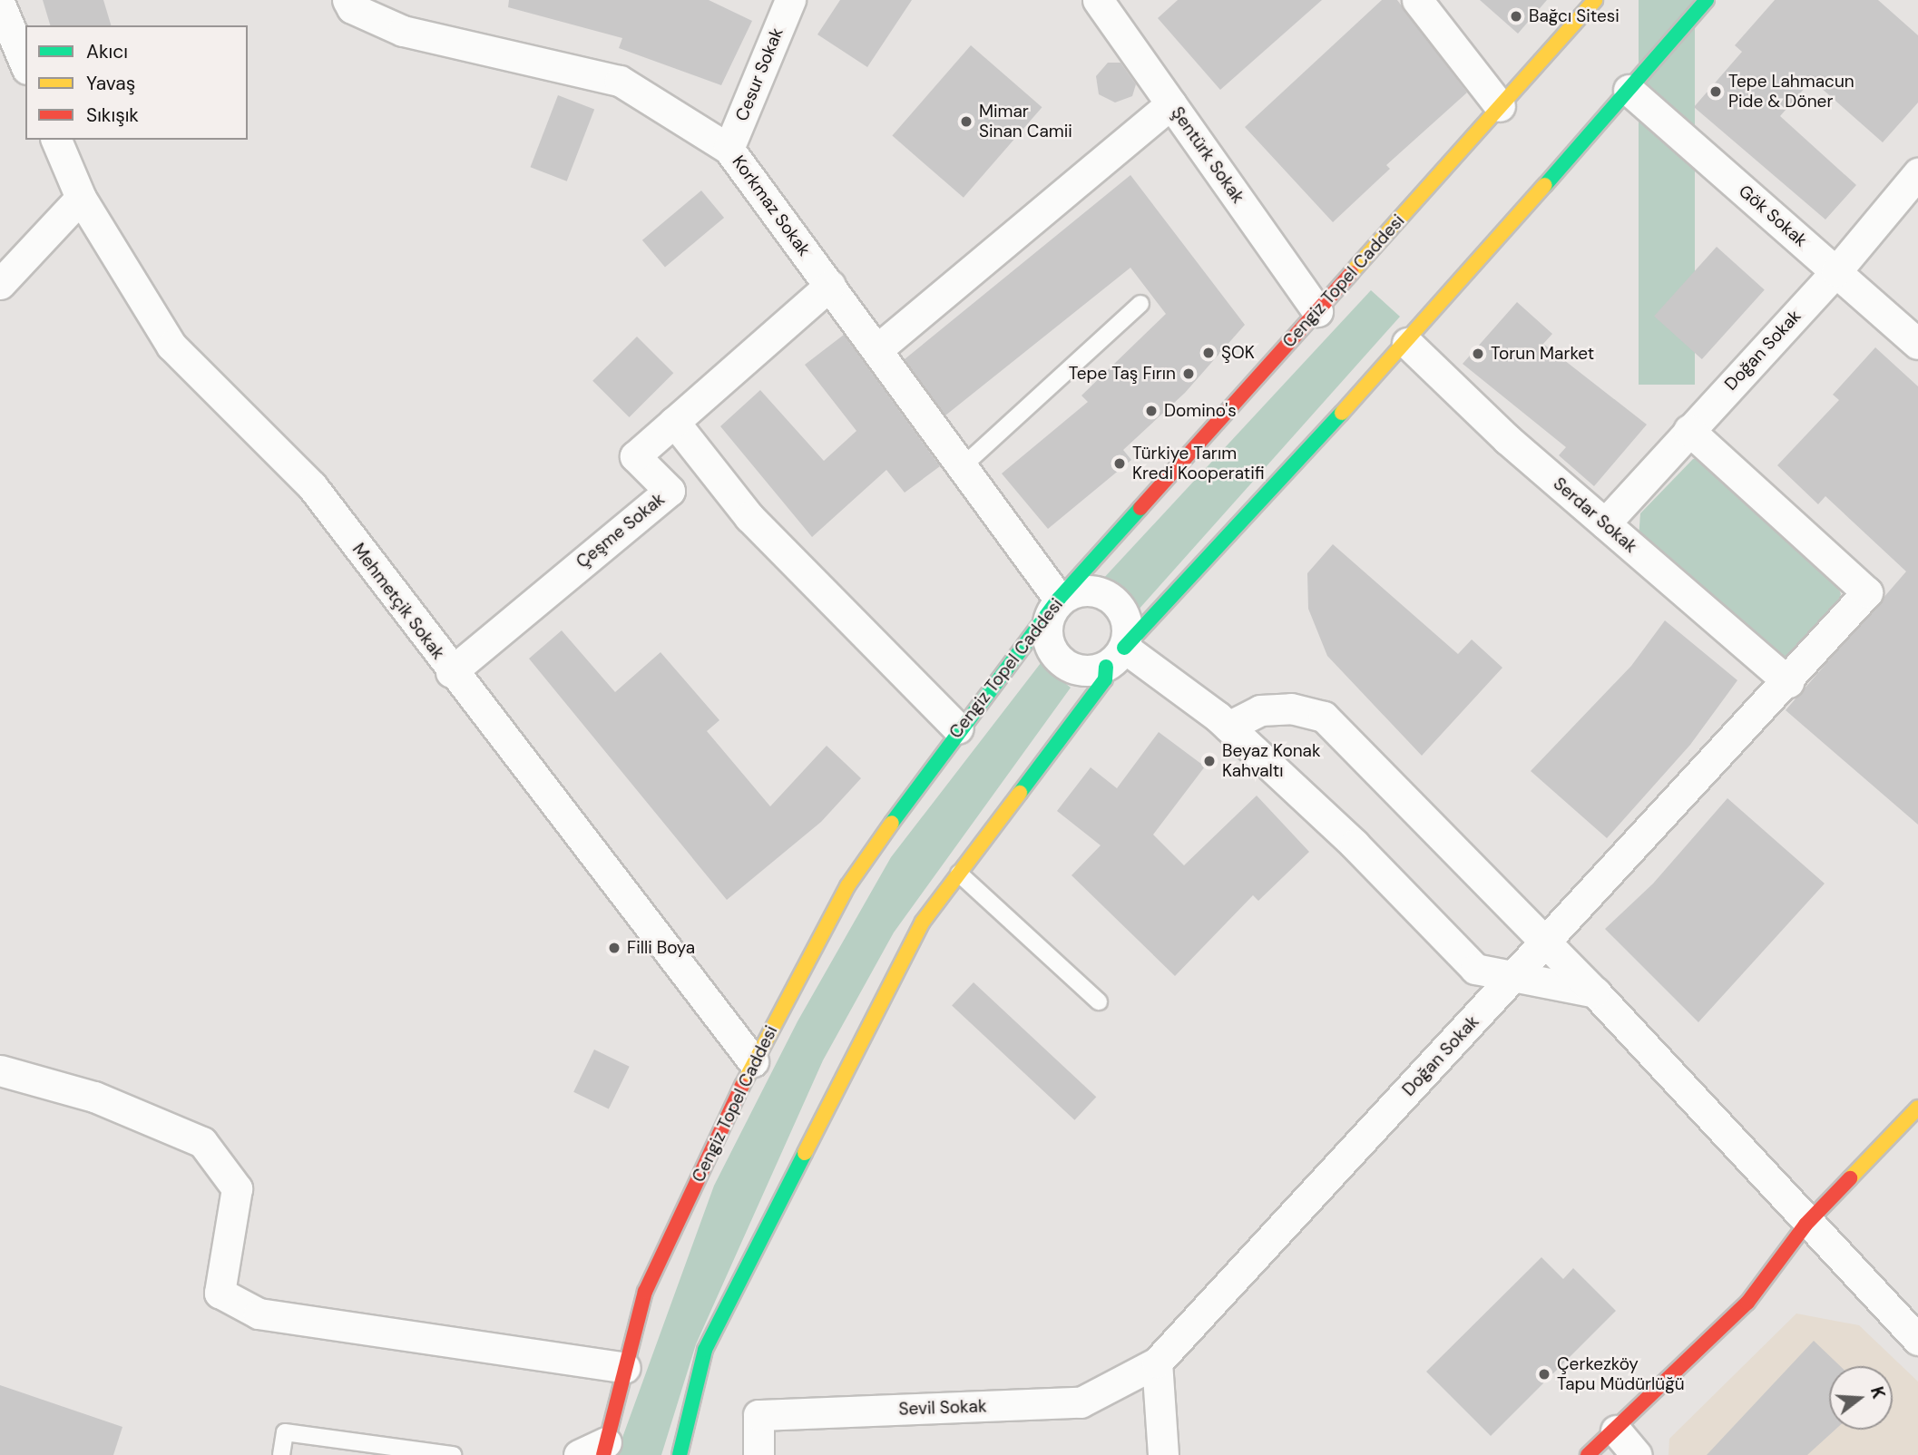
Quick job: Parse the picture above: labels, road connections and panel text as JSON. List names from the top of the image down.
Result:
{
  "streets": {
    "main road": ["Cengiz Topel Caddesi"],
    "street": [
      "Cesur Sokak",
      "Şentürk Sokak",
      "Korkmaz Sokak",
      "Gök Sokak",
      "Doğan Sokak",
      "Serdar Sokak",
      "Çeşme Sokak",
      "Mehmetçik Sokak",
      "Sevil Sokak"
    ]
  },
  "crossings": [
    ["Cesur Sokak", "Korkmaz Sokak"],
    ["Şentürk Sokak", "Cengiz Topel Caddesi"],
    ["Korkmaz Sokak", "Cengiz Topel Caddesi"],
    ["Korkmaz Sokak", "Çeşme Sokak"],
    ["Gök Sokak", "Doğan Sokak"],
    ["Cengiz Topel Caddesi", "Mehmetçik Sokak"],
    ["Doğan Sokak", "Serdar Sokak"],
    ["Doğan Sokak", "Sevil Sokak"],
    ["Çeşme Sokak", "Mehmetçik Sokak"]
  ],
  "places": [
    "Bağcı Sitesi",
    "Tepe Lahmacun Pide & Döner",
    "Mimar Sinan Camii",
    "ŞOK",
    "Torun Market",
    "Tepe Taş Fırın",
    "Domino's",
    "Türkiye Tarım Kredi Kooperatifi",
    "Beyaz Konak Kahvaltı",
    "Filli Boya",
    "Çerkezköy Tapu Müdürlüğü"
  ],
  "legend": ["Akıcı", "Yavaş", "Sıkışık"],
  "north": "right"
}
